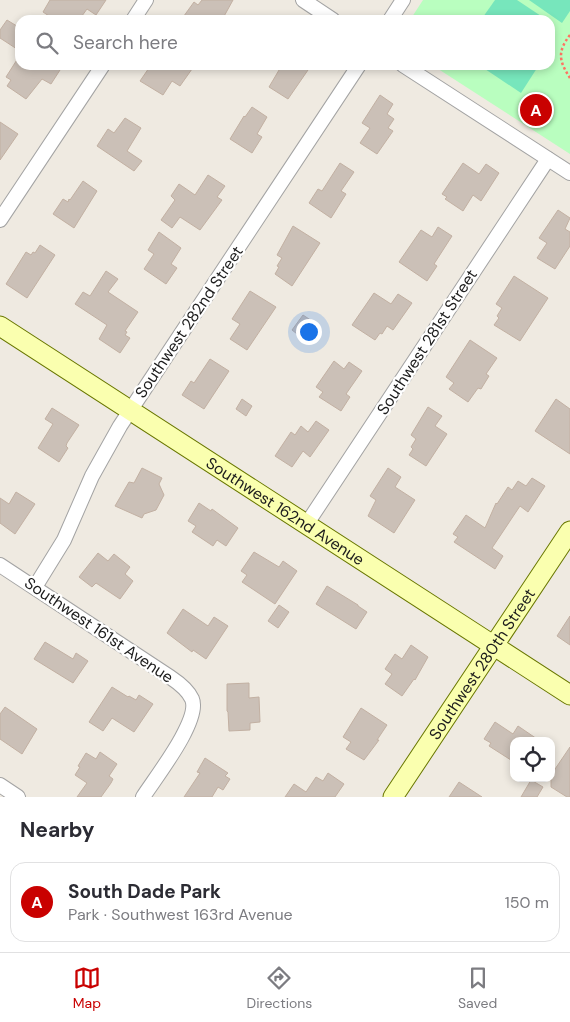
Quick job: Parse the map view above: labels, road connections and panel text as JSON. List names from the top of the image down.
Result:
{
  "streets": {
    "street": [
      "Southwest 282nd Street",
      "Southwest 281st Street",
      "Southwest 162nd Avenue",
      "Southwest 161st Avenue",
      "Southwest 280th Street"
    ]
  },
  "crossings": [
    ["Southwest 282nd Street", "Southwest 162nd Avenue"],
    ["Southwest 282nd Street", "Southwest 161st Avenue"],
    ["Southwest 281st Street", "Southwest 162nd Avenue"],
    ["Southwest 162nd Avenue", "Southwest 280th Street"]
  ],
  "page": {
    "search": "Search here",
    "pins": "A",
    "heading": "Nearby",
    "list": [
      {
        "mark": "A",
        "name": "South Dade Park",
        "note": "Park · Southwest 163rd Avenue",
        "value": "150 m"
      }
    ],
    "nav": ["Map", "Directions", "Saved"]
  }
}
